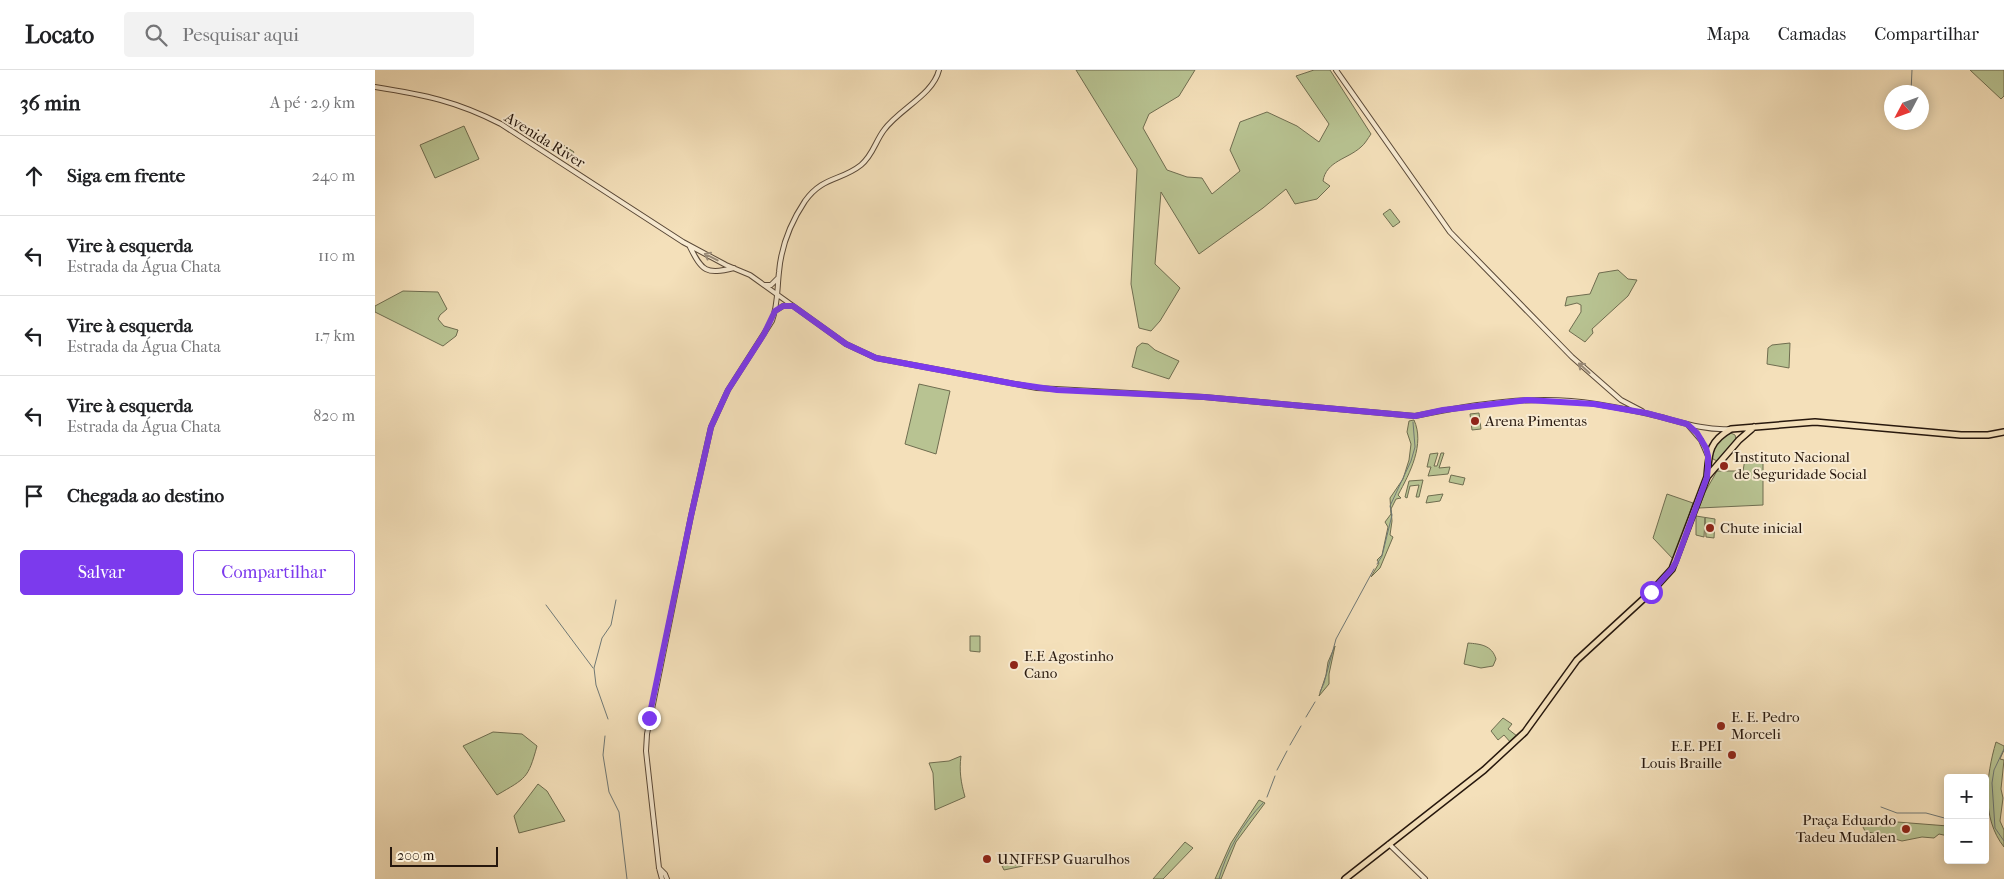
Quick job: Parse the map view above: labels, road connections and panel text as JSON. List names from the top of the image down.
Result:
{
  "streets": {
    "street": ["Avenida River"]
  },
  "places": [
    "Arena Pimentas",
    "Instituto Nacional de Seguridade Social",
    "Chute inicial",
    "E.E Agostinho Cano",
    "E. E. Pedro Morceli",
    "E.E. PEI Louis Braille",
    "Praça Eduardo Tadeu Mudalen",
    "UNIFESP Guarulhos"
  ],
  "scale_bar": "200 m",
  "north": "bottom left",
  "page": {
    "header": "Locato",
    "search": "Pesquisar aqui",
    "nav": ["Mapa", "Camadas", "Compartilhar"],
    "heading": ["36 min", "A pé · 2.9 km"],
    "list": [
      ["Siga em frente", "240 m"],
      ["Vire à esquerda", "Estrada da Água Chata", "110 m"],
      ["Vire à esquerda", "Estrada da Água Chata", "1.7 km"],
      ["Vire à esquerda", "Estrada da Água Chata", "820 m"],
      "Chegada ao destino"
    ],
    "buttons": ["Salvar", "Compartilhar"],
    "map_buttons": ["+", "−"],
    "scale": "200 m"
  }
}
